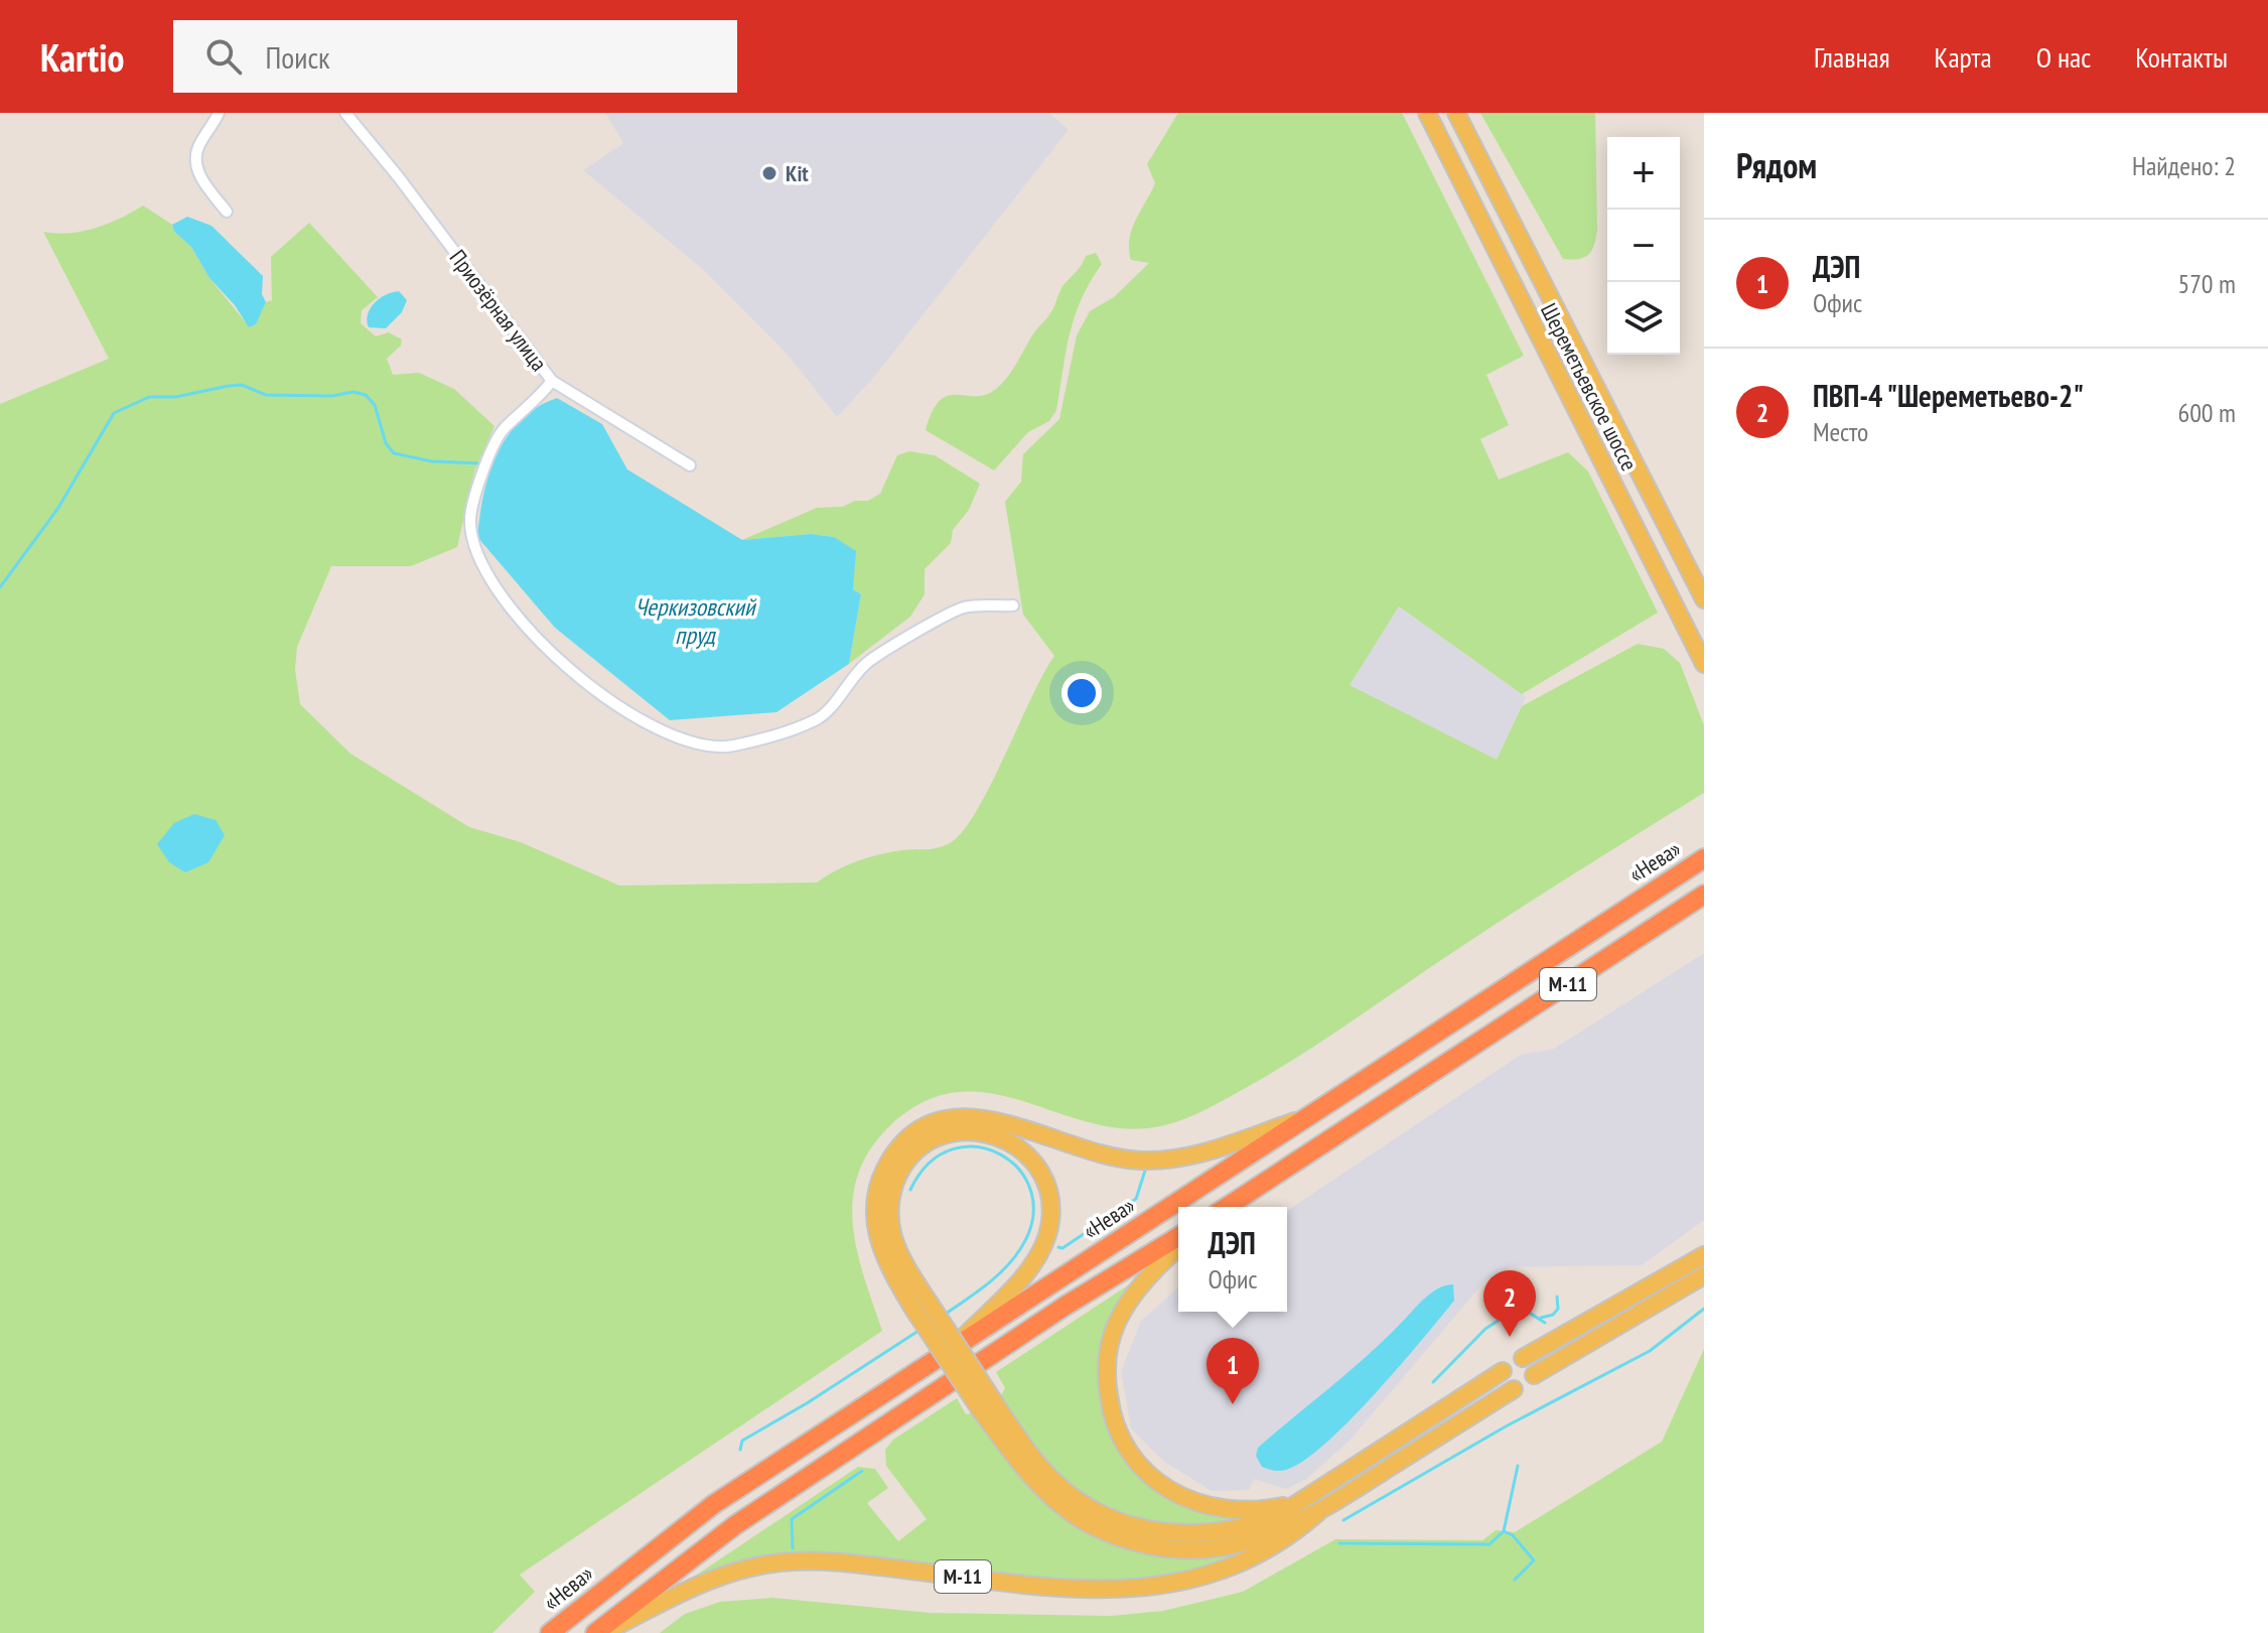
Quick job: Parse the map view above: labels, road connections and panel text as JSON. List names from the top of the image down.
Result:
{
  "streets": {
    "highway": ["«Нева»", "М-11"],
    "main road": ["Шереметьевское шоссе"],
    "street": ["Приозёрная улица"]
  },
  "crossings": [
    ["«Нева»", "М-11"]
  ],
  "water": ["Черкизовский пруд"],
  "places": ["Kit"],
  "page": {
    "header": "Kartio",
    "search": "Поиск",
    "nav": [
      "Главная",
      "Карта",
      "О нас",
      "Контакты"
    ],
    "heading": ["Рядом", "Найдено: 2"],
    "map_buttons": ["+", "−"],
    "list": [
      {
        "mark": "1",
        "name": "ДЭП",
        "note": "Офис",
        "value": "570 m"
      },
      {
        "mark": "2",
        "name": "ПВП-4 \"Шереметьево-2\"",
        "note": "Место",
        "value": "600 m"
      }
    ],
    "popup": ["ДЭП", "Офис"],
    "pins": ["2", "1"]
  }
}
